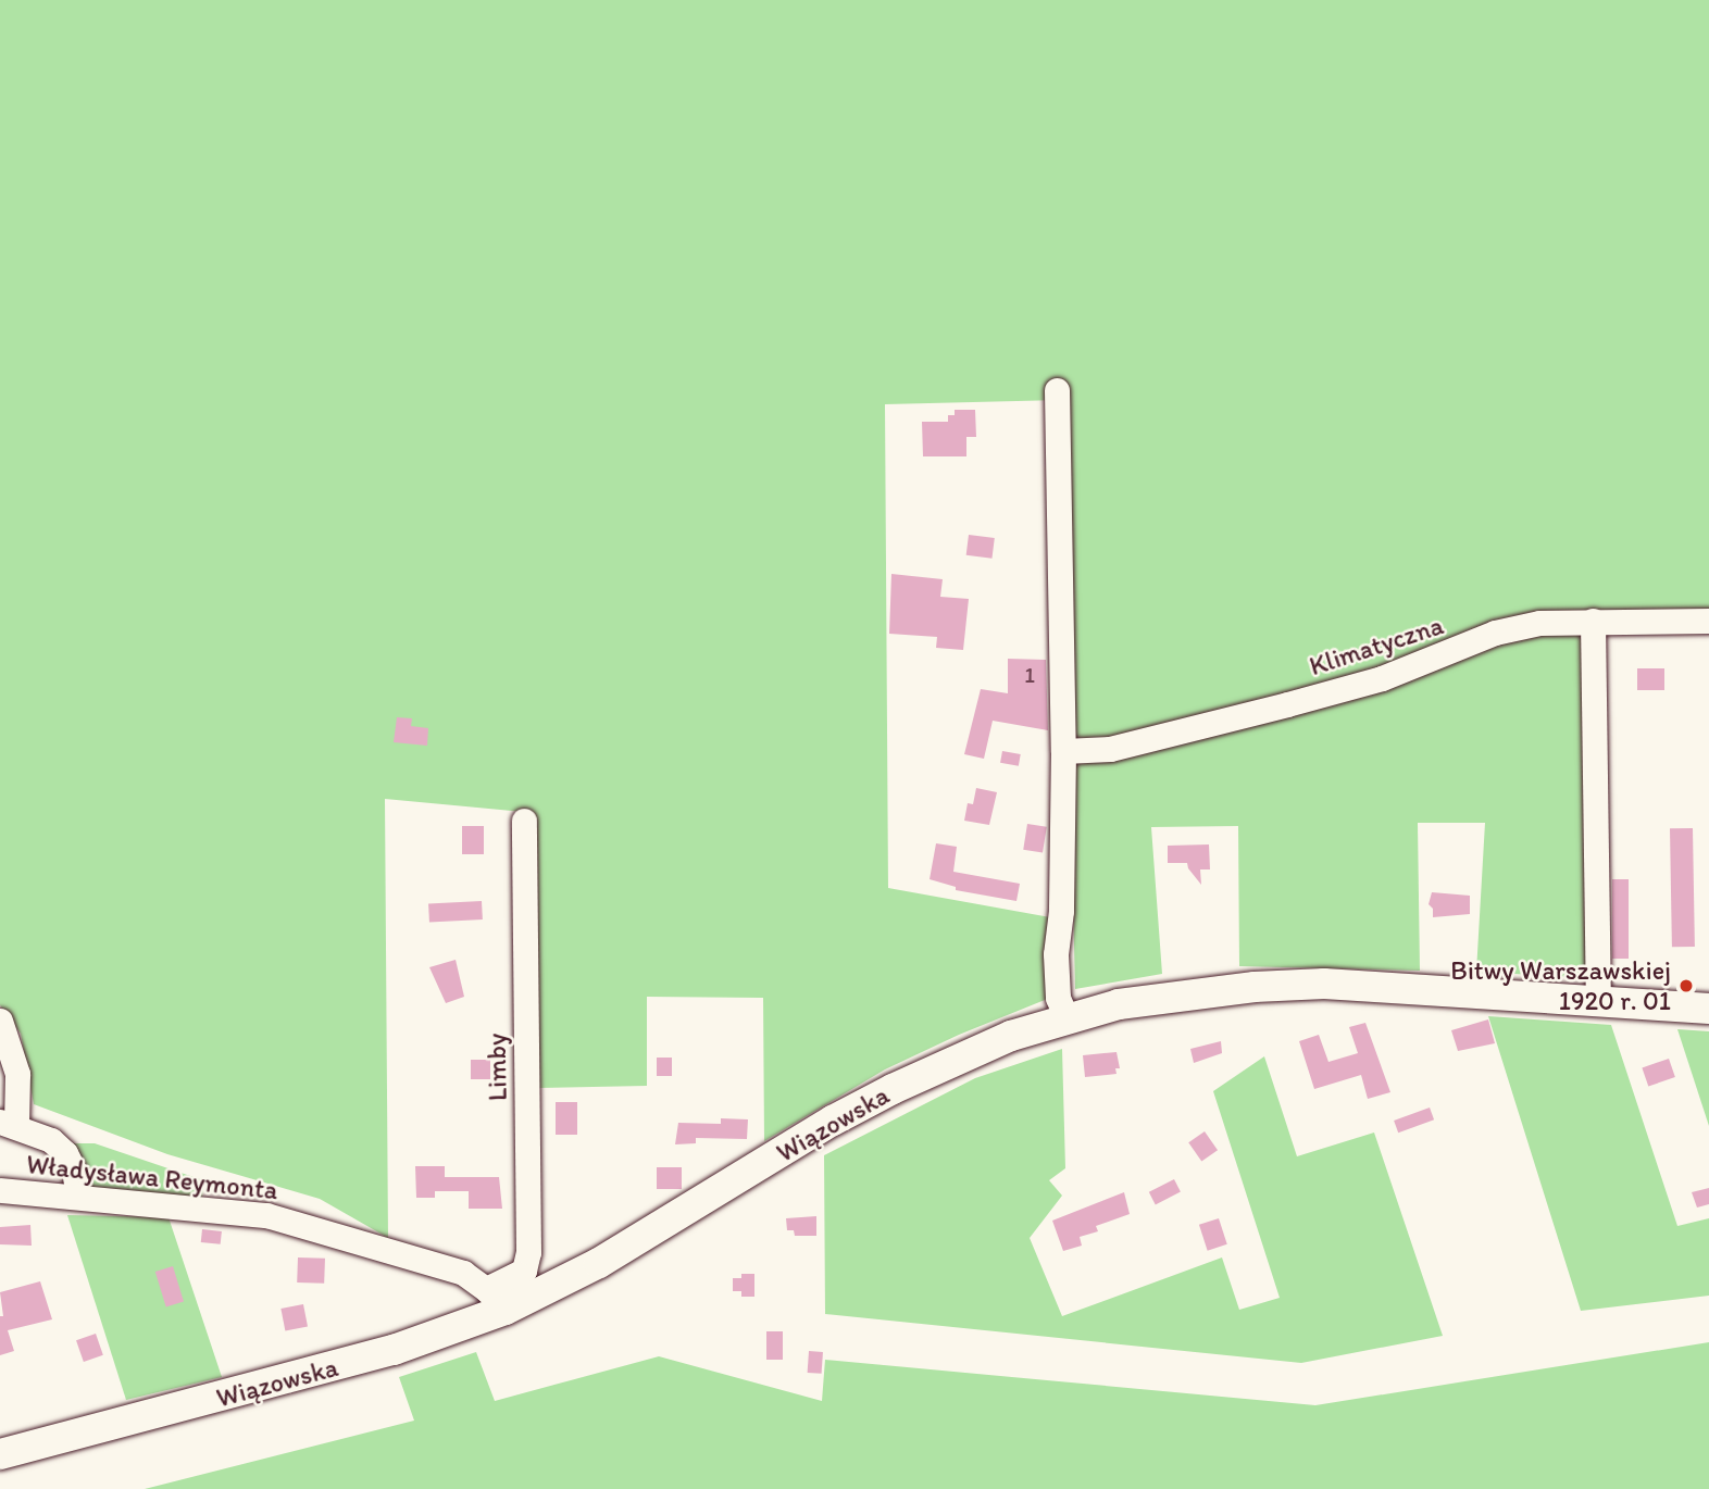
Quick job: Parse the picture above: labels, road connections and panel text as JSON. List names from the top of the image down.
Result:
{
  "streets": {
    "main road": ["Wiązowska"],
    "street": ["Klimatyczna", "Limby", "Władysława Reymonta"]
  },
  "crossings": [
    ["Limby", "Wiązowska"],
    ["Limby", "Władysława Reymonta"],
    ["Wiązowska", "Władysława Reymonta"]
  ],
  "places": ["Bitwy Warszawskiej 1920 r. 01"],
  "house_numbers": ["1"]
}
